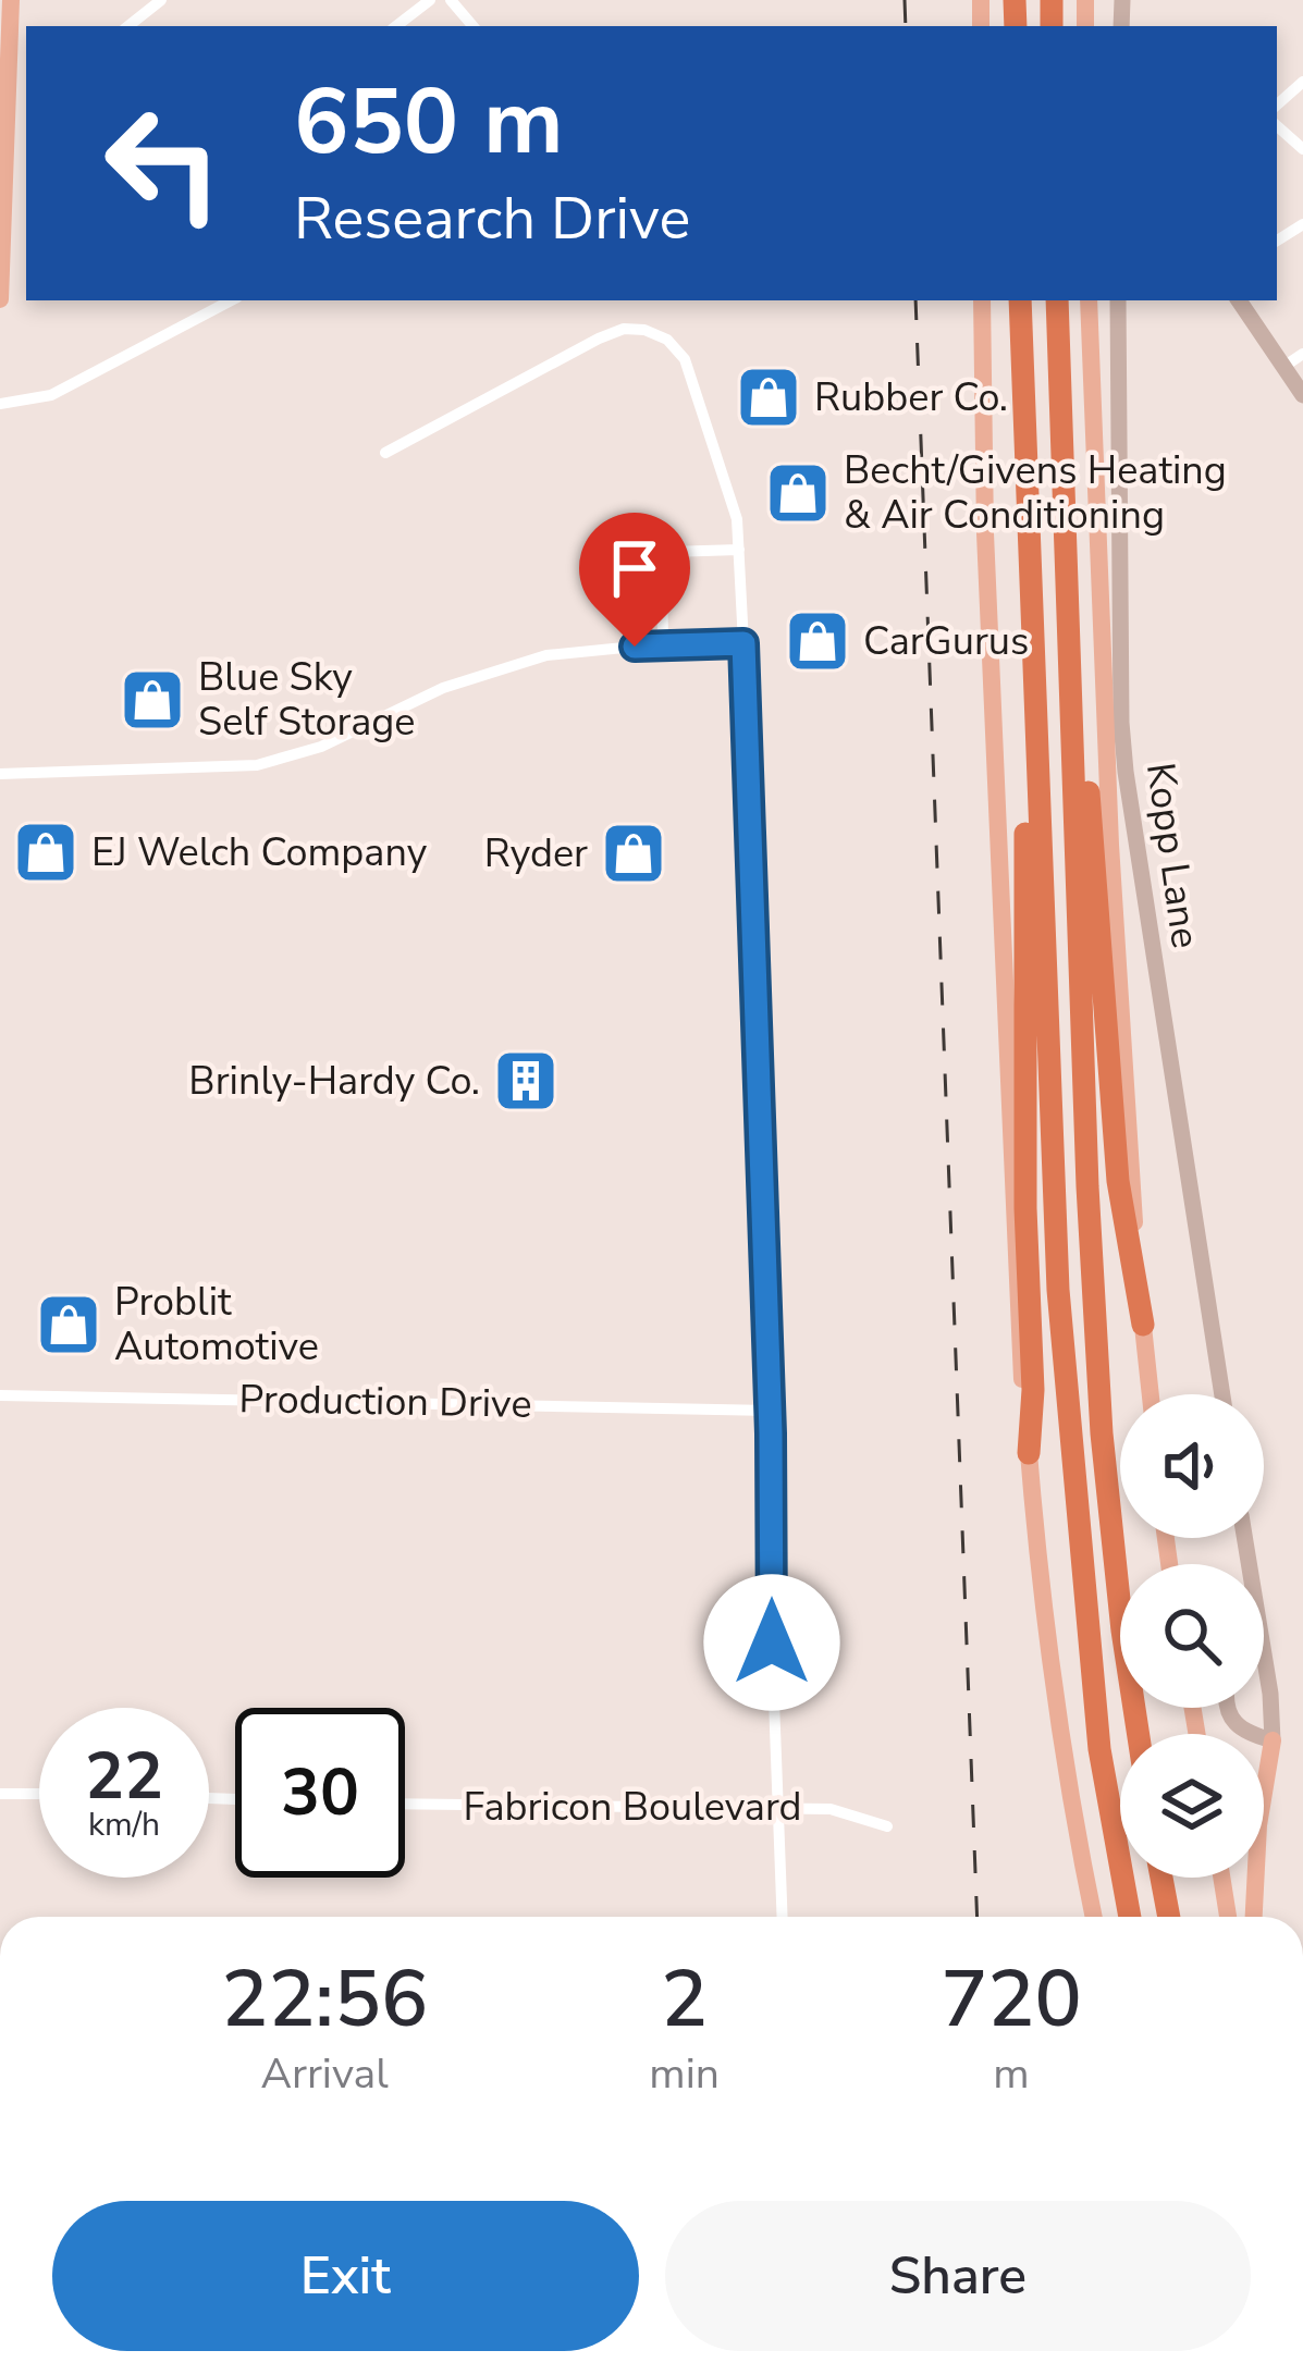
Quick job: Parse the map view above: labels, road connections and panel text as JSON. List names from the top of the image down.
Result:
{
  "streets": {
    "street": ["Kopp Lane", "Production Drive", "Fabricon Boulevard"]
  },
  "places": {
    "shop": [
      "Rubber Co.",
      "Becht/Givens Heating & Air Conditioning",
      "CarGurus",
      "Blue Sky Self Storage",
      "EJ Welch Company",
      "Ryder",
      "Problit Automotive"
    ],
    "building": ["Brinly-Hardy Co."]
  },
  "page": {
    "turn": ["650 m", "Research Drive"],
    "speed": "22 km/h",
    "limit": "30",
    "eta": [
      "22:56",
      "Arrival",
      "2",
      "min",
      "720",
      "m"
    ],
    "buttons": ["Exit", "Share"]
  }
}
